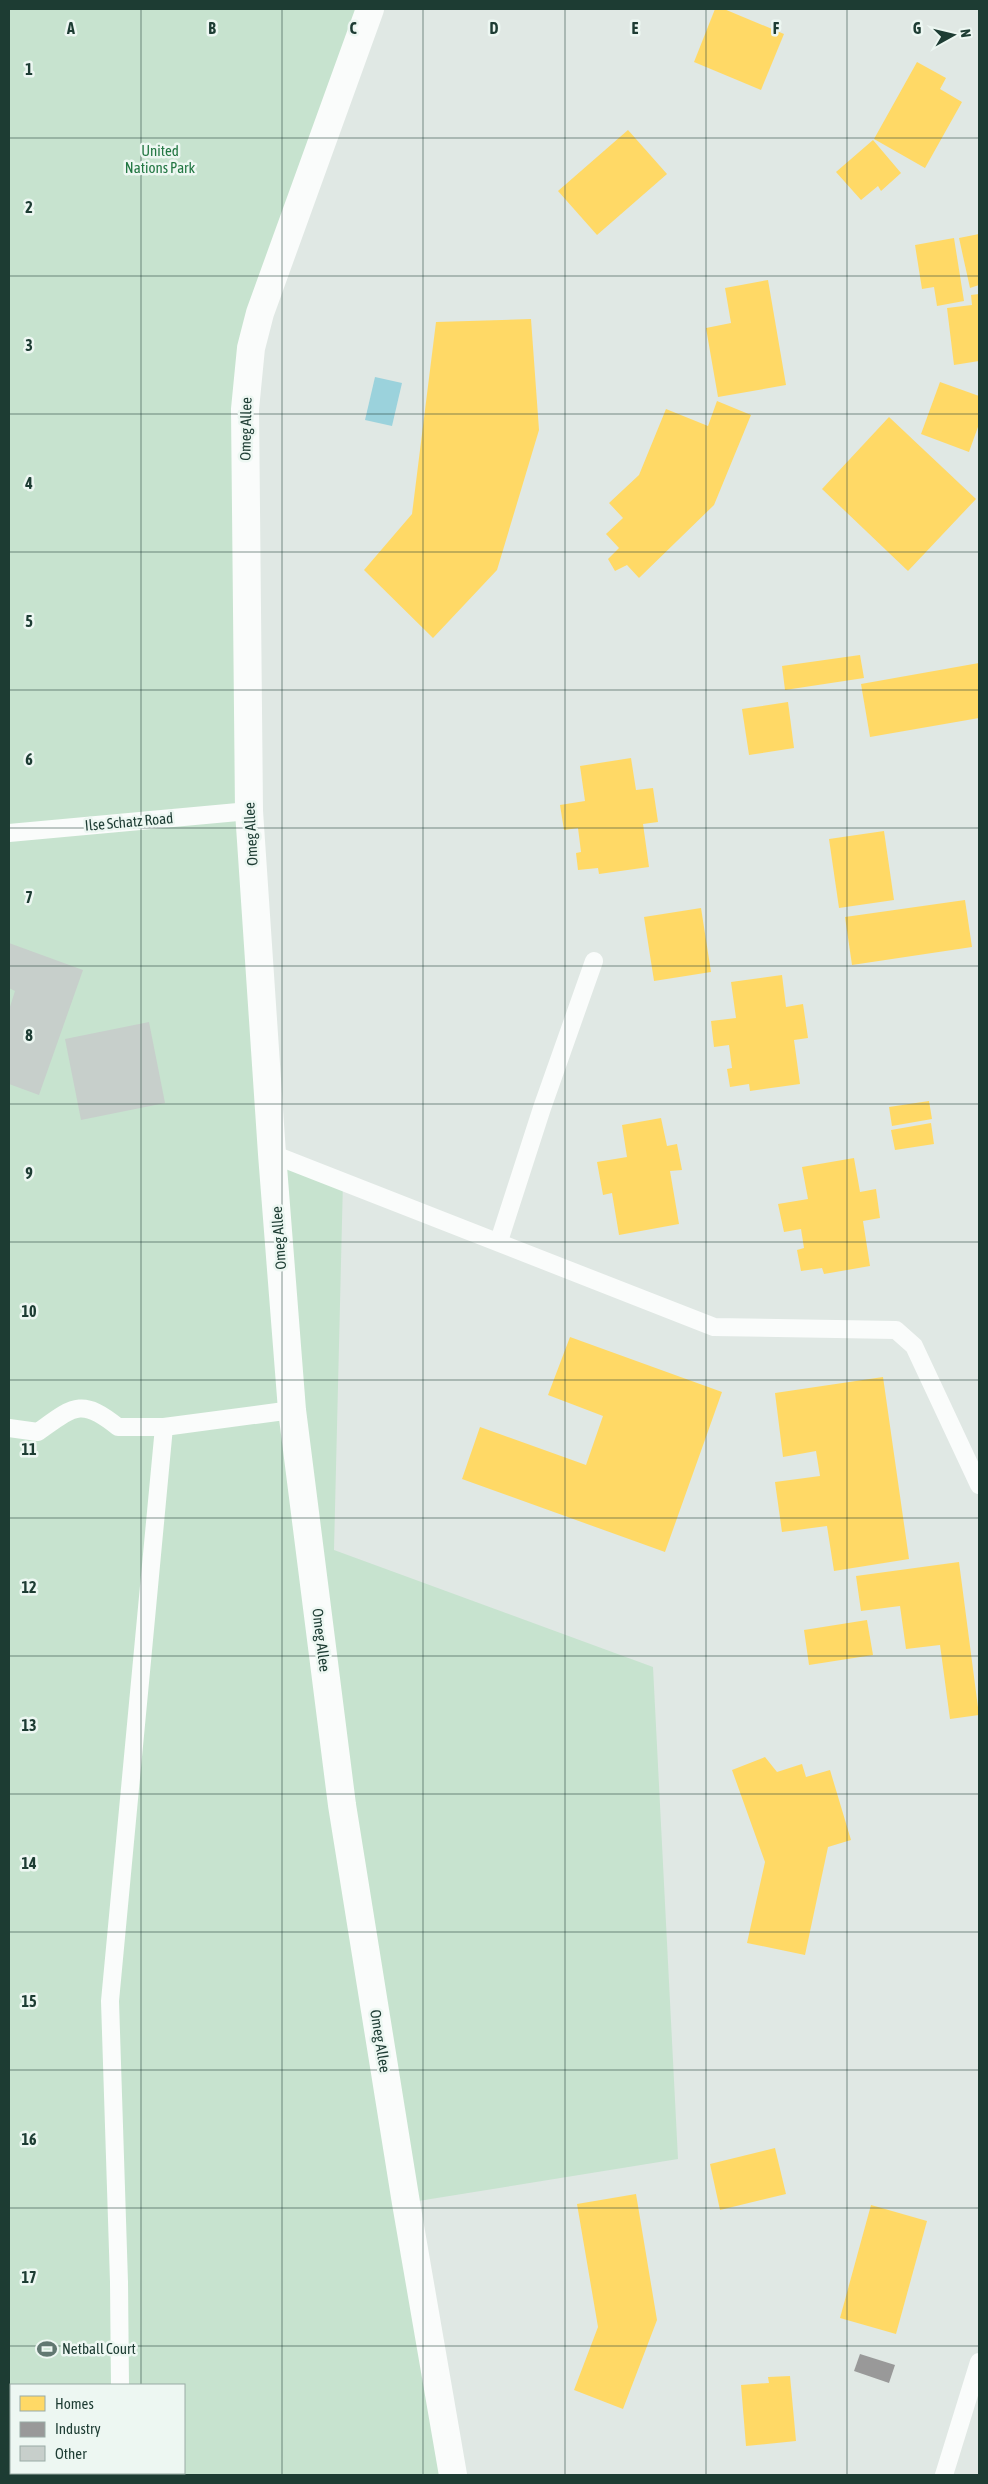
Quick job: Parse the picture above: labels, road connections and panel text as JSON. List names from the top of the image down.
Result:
{
  "streets": {
    "street": ["Omeg Allee"],
    "lane": ["Ilse Schatz Road"]
  },
  "crossings": [
    ["Omeg Allee", "Ilse Schatz Road"]
  ],
  "parks": ["United Nations Park"],
  "places": {
    "sports": ["Netball Court"]
  },
  "legend": ["Homes", "Industry", "Other"],
  "north": "right",
  "grid": {
    "columns": [
      "A",
      "B",
      "C",
      "D",
      "E",
      "F",
      "G"
    ],
    "rows": [
      "1",
      "2",
      "3",
      "4",
      "5",
      "6",
      "7",
      "8",
      "9",
      "10",
      "11",
      "12",
      "13",
      "14",
      "15",
      "16",
      "17"
    ]
  }
}
